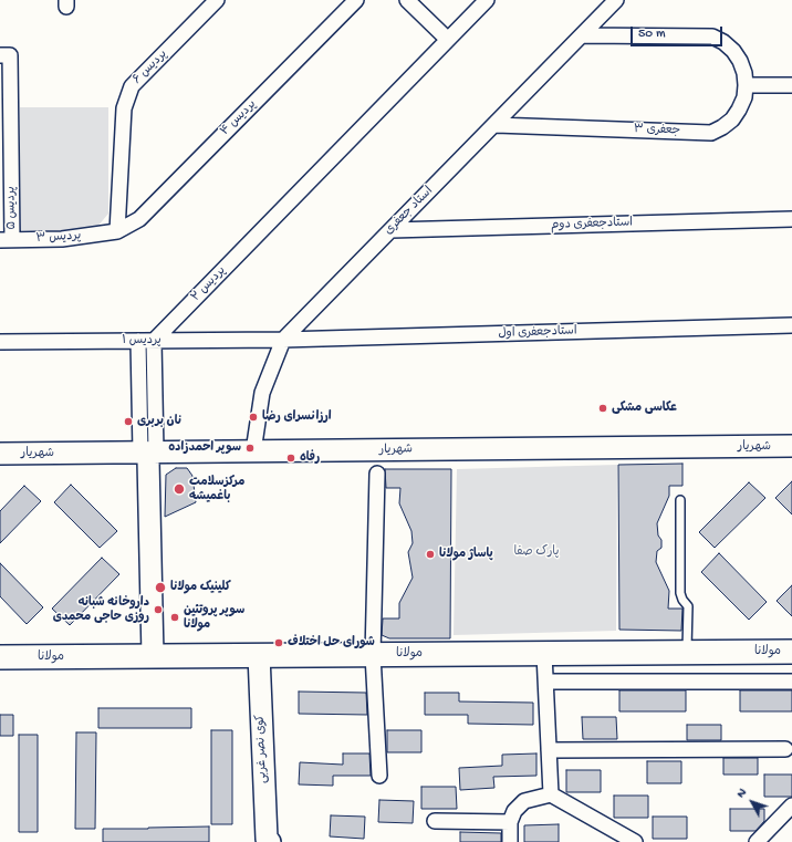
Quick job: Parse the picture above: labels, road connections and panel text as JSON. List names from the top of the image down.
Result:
{
  "streets": {
    "main road": ["شهریار", "مولانا", "کوی نصر غربی"],
    "street": [
      "پردیس ۶",
      "پردیس ۴",
      "جعفری ۳",
      "پردیس ۵",
      "استاد جعفری",
      "استادجعفری دوم",
      "پردیس ۳",
      "پردیس ۲",
      "استادجعفری اول",
      "پردیس ۱"
    ]
  },
  "crossings": [
    ["پردیس ۶", "پردیس ۴"],
    ["پردیس ۶", "پردیس ۳"],
    ["پردیس ۴", "پردیس ۳"],
    ["جعفری ۳", "استاد جعفری"],
    ["پردیس ۵", "پردیس ۳"],
    ["استاد جعفری", "استادجعفری دوم"],
    ["استاد جعفری", "استادجعفری اول"],
    ["استاد جعفری", "پردیس ۱"],
    ["استاد جعفری", "شهریار"],
    ["پردیس ۲", "پردیس ۱"],
    ["استادجعفری اول", "پردیس ۱"],
    ["مولانا", "کوی نصر غربی"]
  ],
  "parks": ["پارک صفا"],
  "places": [
    "عکاسی مشکی",
    "ارزانسرای رضا",
    "نان بربری",
    "سوپر احمدزاده",
    "رفاه",
    "مرکزسلامت باغمیشه",
    "پاساژ مولانا",
    "کلینیک مولانا",
    "داروخانه شبانه روزی حاجی محمدی",
    "سوپر پروتئین مولانا",
    "شورای حل اختلاف"
  ],
  "scale_bar": "50 m",
  "north": "top left"
}
